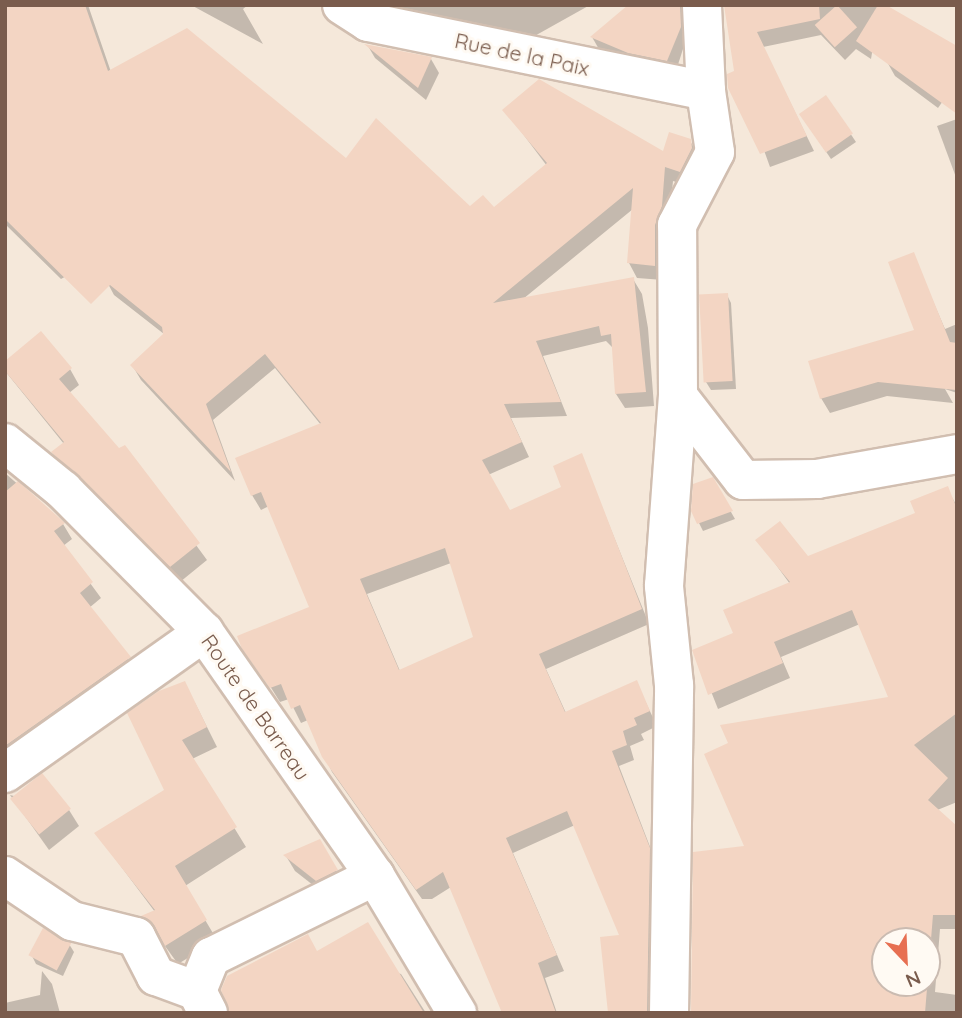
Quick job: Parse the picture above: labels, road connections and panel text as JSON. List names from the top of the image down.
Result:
{
  "streets": {
    "street": ["Rue de la Paix", "Route de Barreau"]
  },
  "north": "bottom right"
}
